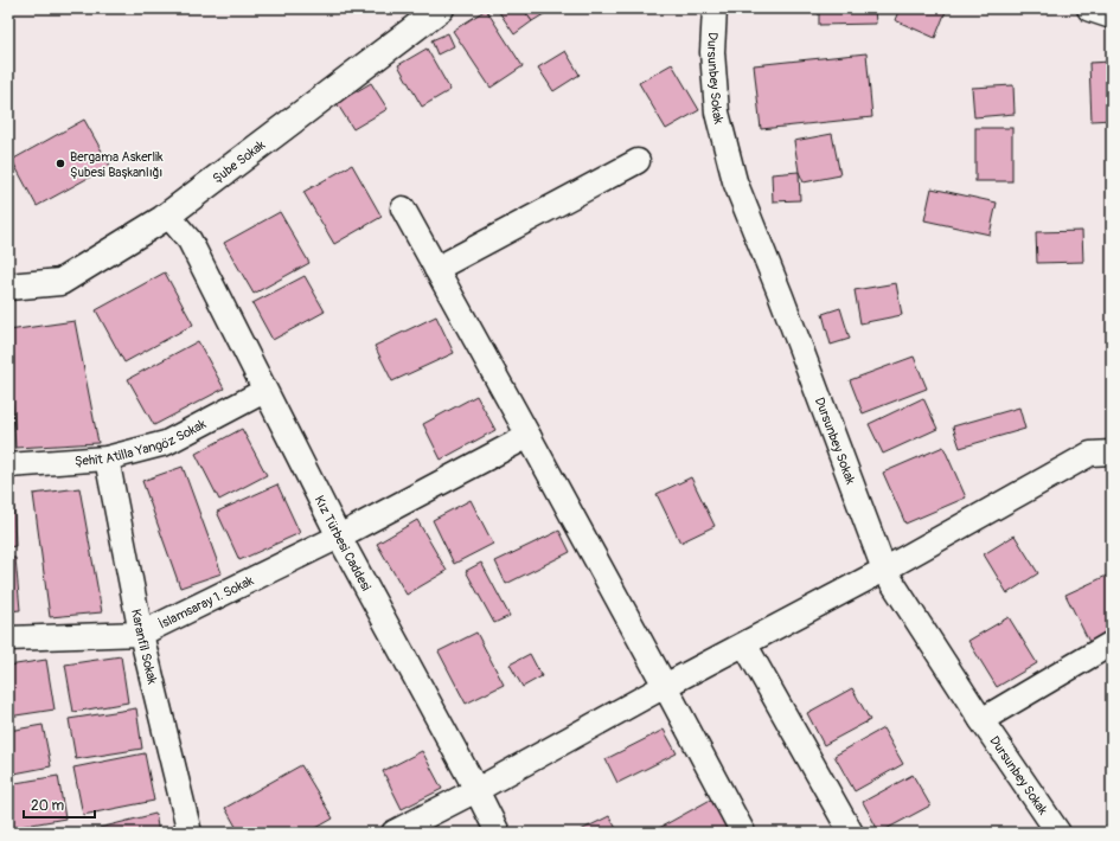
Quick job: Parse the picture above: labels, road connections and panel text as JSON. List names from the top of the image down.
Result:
{
  "streets": {
    "main road": ["Şube Sokak"],
    "street": [
      "Dursunbey Sokak",
      "Şehit Atilla Yangöz Sokak",
      "Kız Türbesi Caddesi",
      "İslamsaray 1. Sokak",
      "Karanfil Sokak"
    ]
  },
  "crossings": [
    ["Şube Sokak", "Kız Türbesi Caddesi"],
    ["Şehit Atilla Yangöz Sokak", "Kız Türbesi Caddesi"],
    ["Şehit Atilla Yangöz Sokak", "Karanfil Sokak"],
    ["Kız Türbesi Caddesi", "İslamsaray 1. Sokak"],
    ["İslamsaray 1. Sokak", "Karanfil Sokak"]
  ],
  "places": ["Bergama Askerlik Şubesi Başkanlığı"],
  "scale_bar": "20 m"
}
